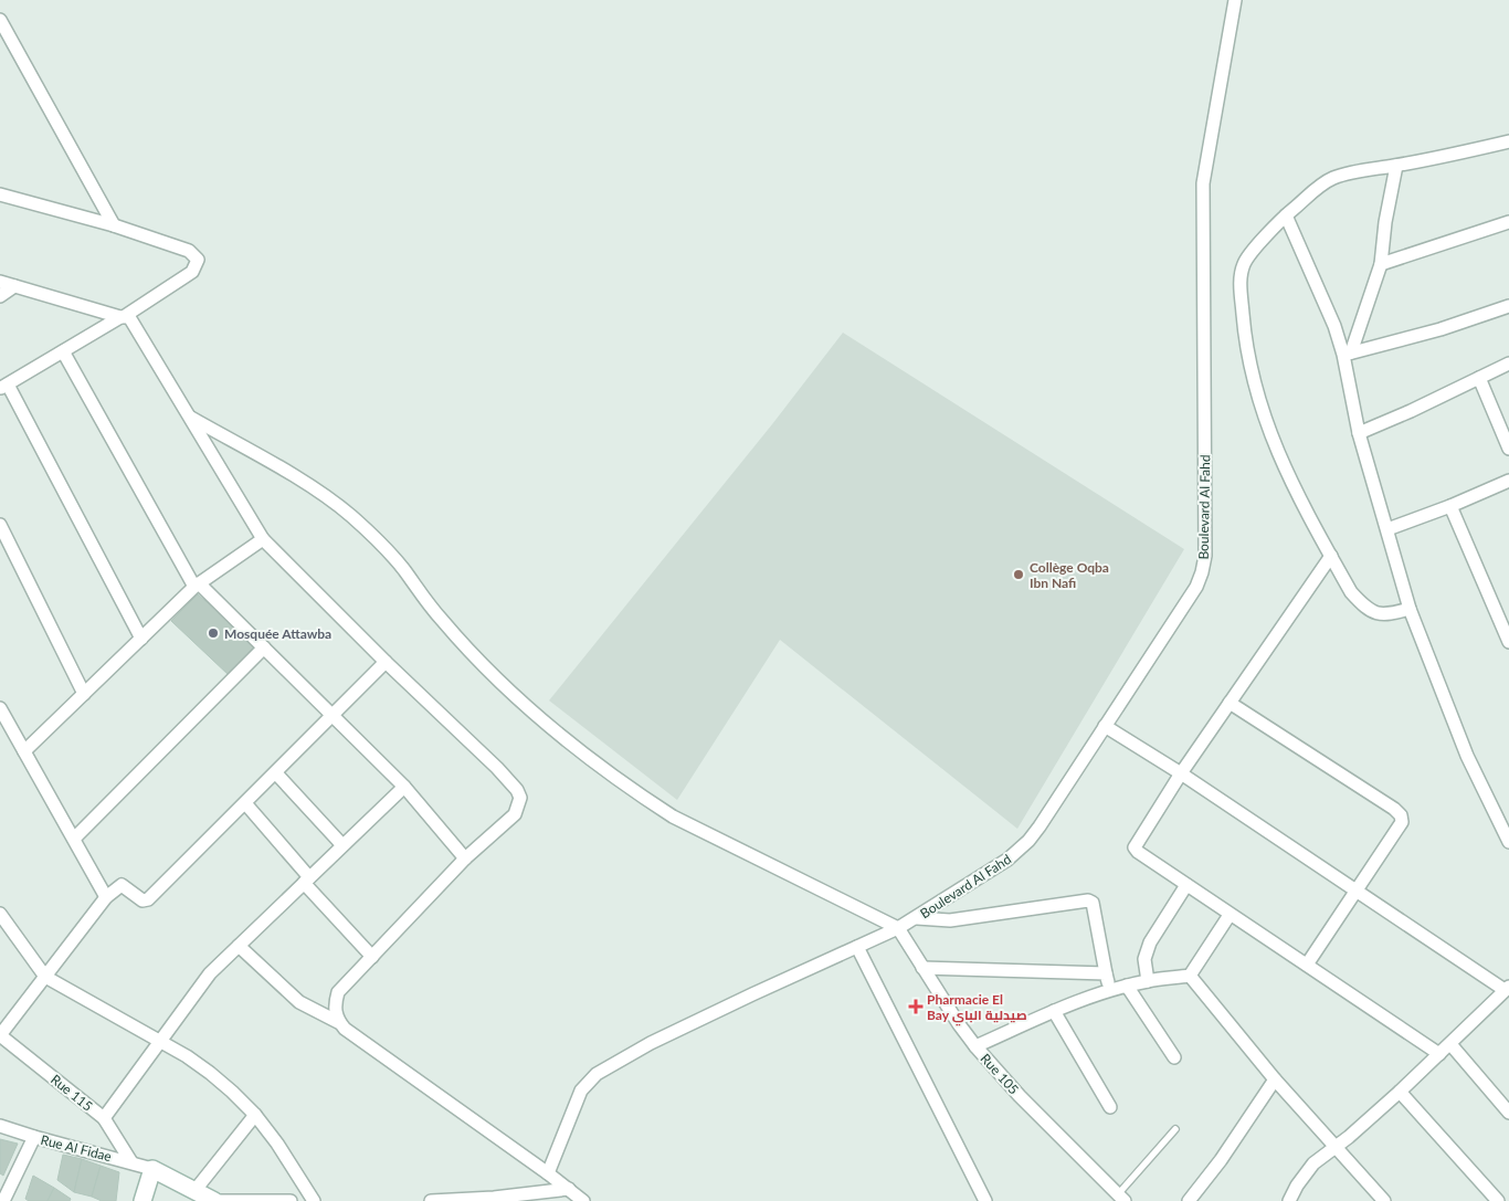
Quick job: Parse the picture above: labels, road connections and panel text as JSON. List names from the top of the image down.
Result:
{
  "streets": {
    "street": [
      "Boulevard Al Fahd",
      "Rue 105",
      "Rue 115",
      "Rue Al Fidae"
    ]
  },
  "crossings": [
    ["Boulevard Al Fahd", "Rue 105"],
    ["Rue 115", "Rue Al Fidae"]
  ],
  "places": {
    "other": ["Collège Oqba Ibn Nafi", "Mosquée Attawba"],
    "health": ["Pharmacie El Bay صيدلية الباي"]
  }
}
